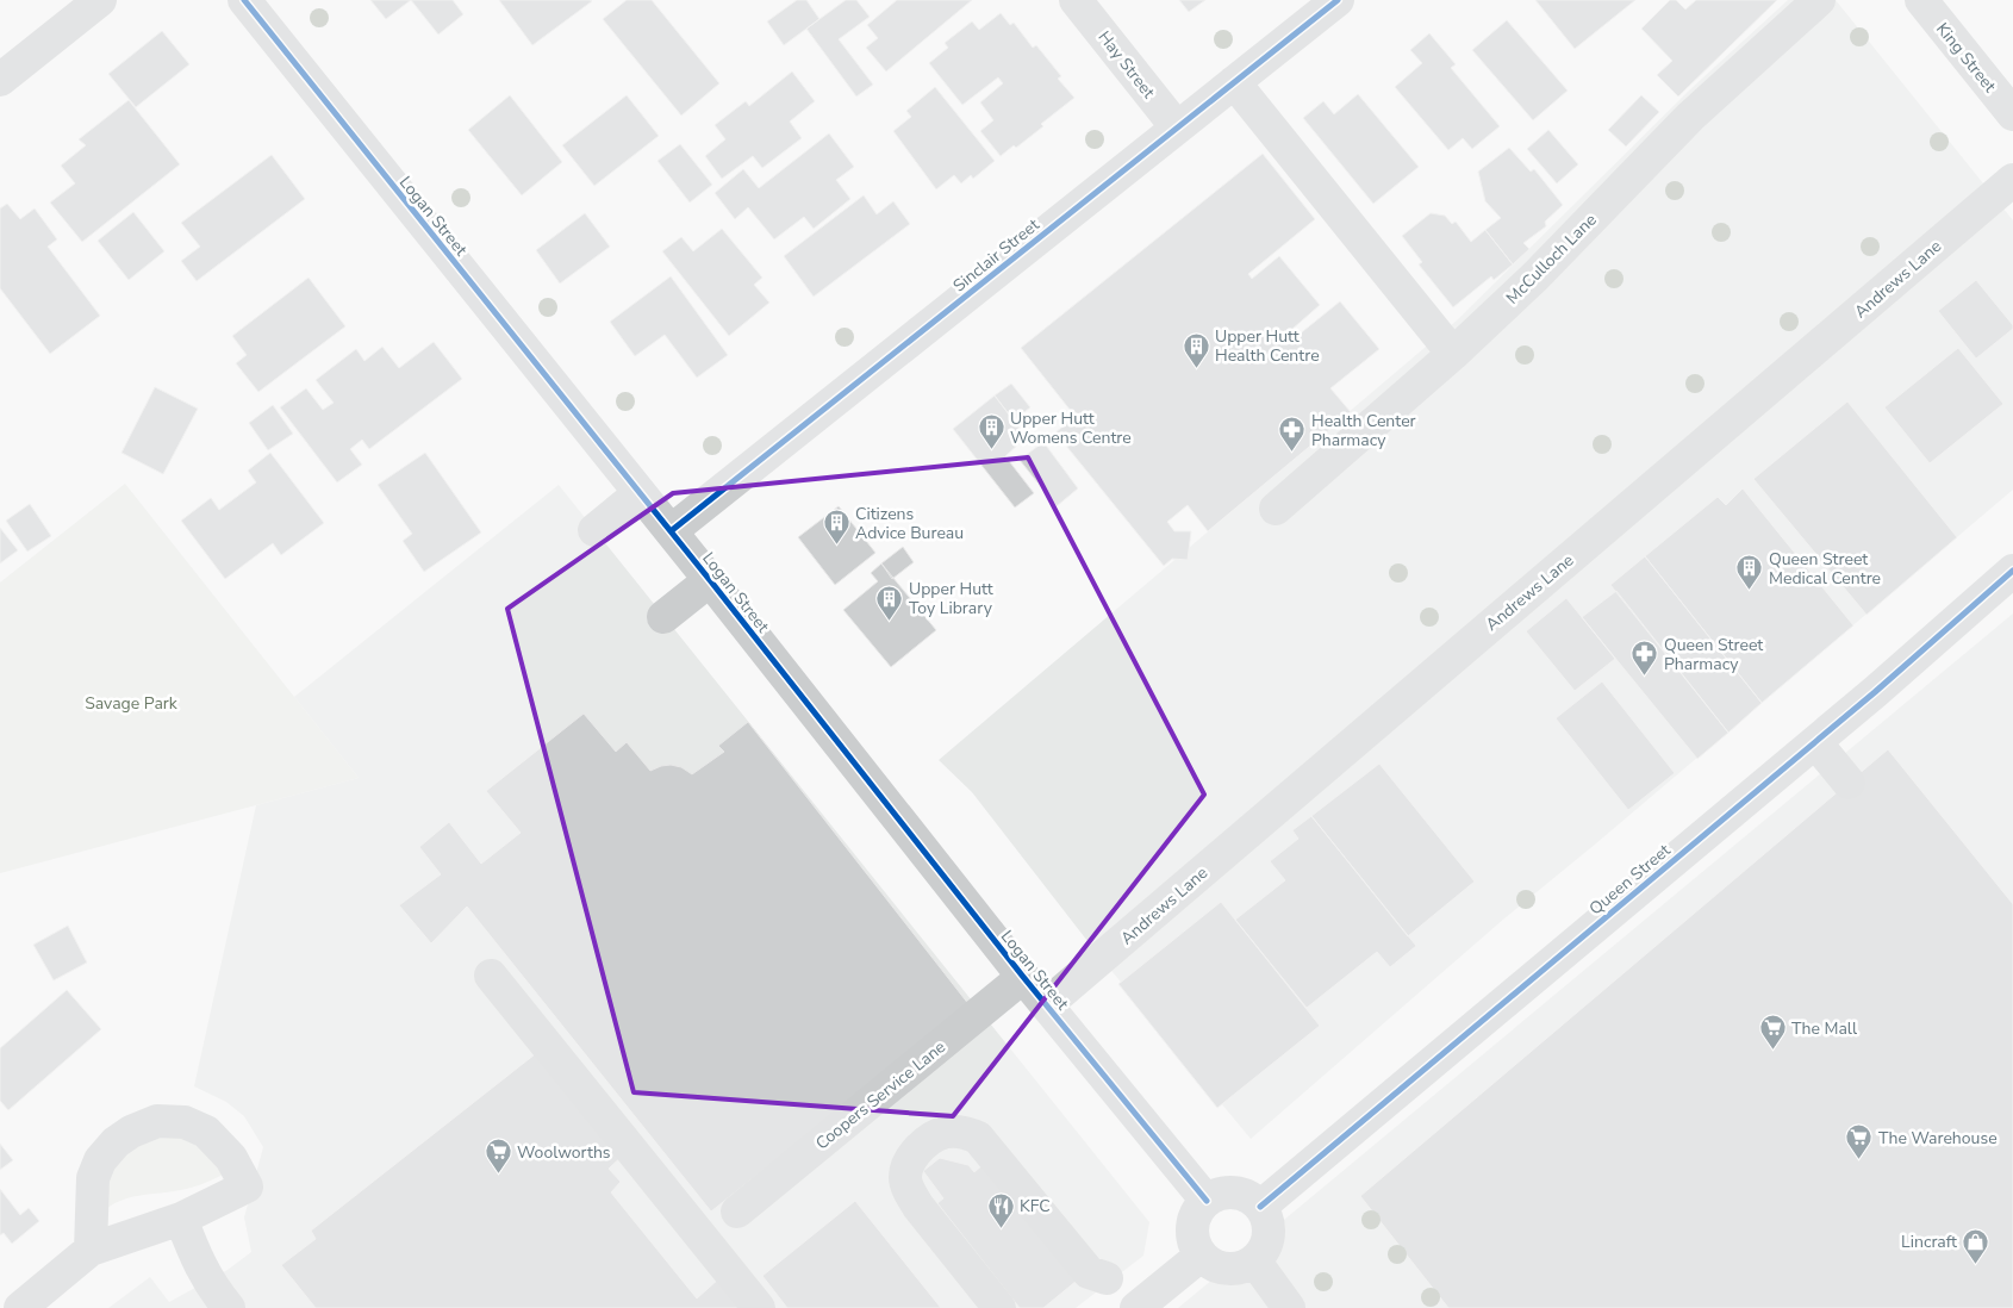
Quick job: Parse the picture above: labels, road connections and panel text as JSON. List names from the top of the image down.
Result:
{
  "streets": {
    "street": [
      "King Street",
      "Hay Street",
      "Logan Street",
      "Sinclair Street",
      "McCulloch Lane",
      "Andrews Lane",
      "Queen Street",
      "Coopers Service Lane"
    ]
  },
  "crossings": [
    ["Hay Street", "Sinclair Street"],
    ["Logan Street", "Sinclair Street"],
    ["Logan Street", "Andrews Lane"],
    ["Logan Street", "Queen Street"],
    ["Logan Street", "Coopers Service Lane"]
  ],
  "parks": ["Savage Park"],
  "places": {
    "building": [
      "Upper Hutt Health Centre",
      "Upper Hutt Womens Centre",
      "Citizens Advice Bureau",
      "Queen Street Medical Centre",
      "Upper Hutt Toy Library"
    ],
    "pharmacy": ["Health Center Pharmacy", "Queen Street Pharmacy"],
    "supermarket": ["The Mall", "The Warehouse", "Woolworths"],
    "restaurant": ["KFC"],
    "shop": ["Lincraft"]
  }
}
